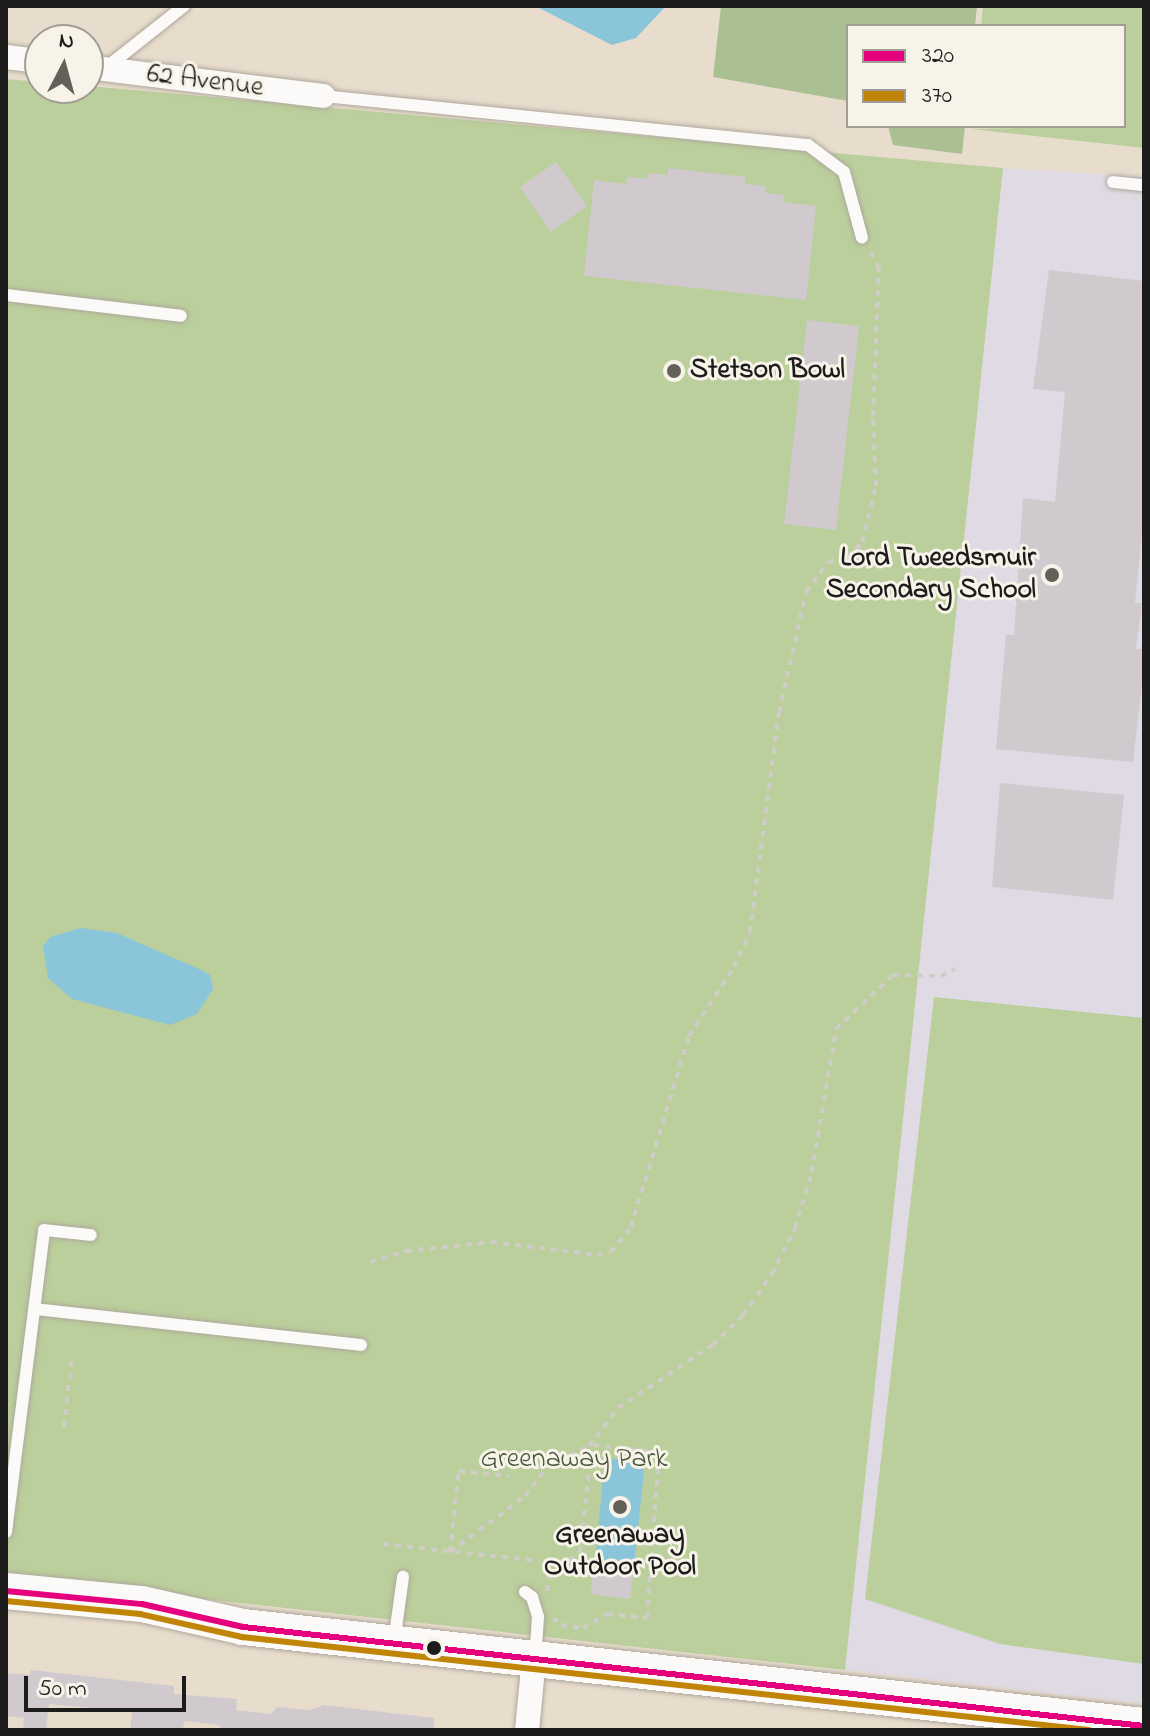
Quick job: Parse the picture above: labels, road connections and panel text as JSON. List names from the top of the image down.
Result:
{
  "streets": {
    "street": ["62 Avenue"]
  },
  "parks": ["Greenaway Park"],
  "places": ["Stetson Bowl", "Lord Tweedsmuir Secondary School", "Greenaway Outdoor Pool"],
  "lines": ["transit line 320", "transit line 370"],
  "legend": ["320", "370"],
  "scale_bar": "50 m",
  "north": "top"
}
